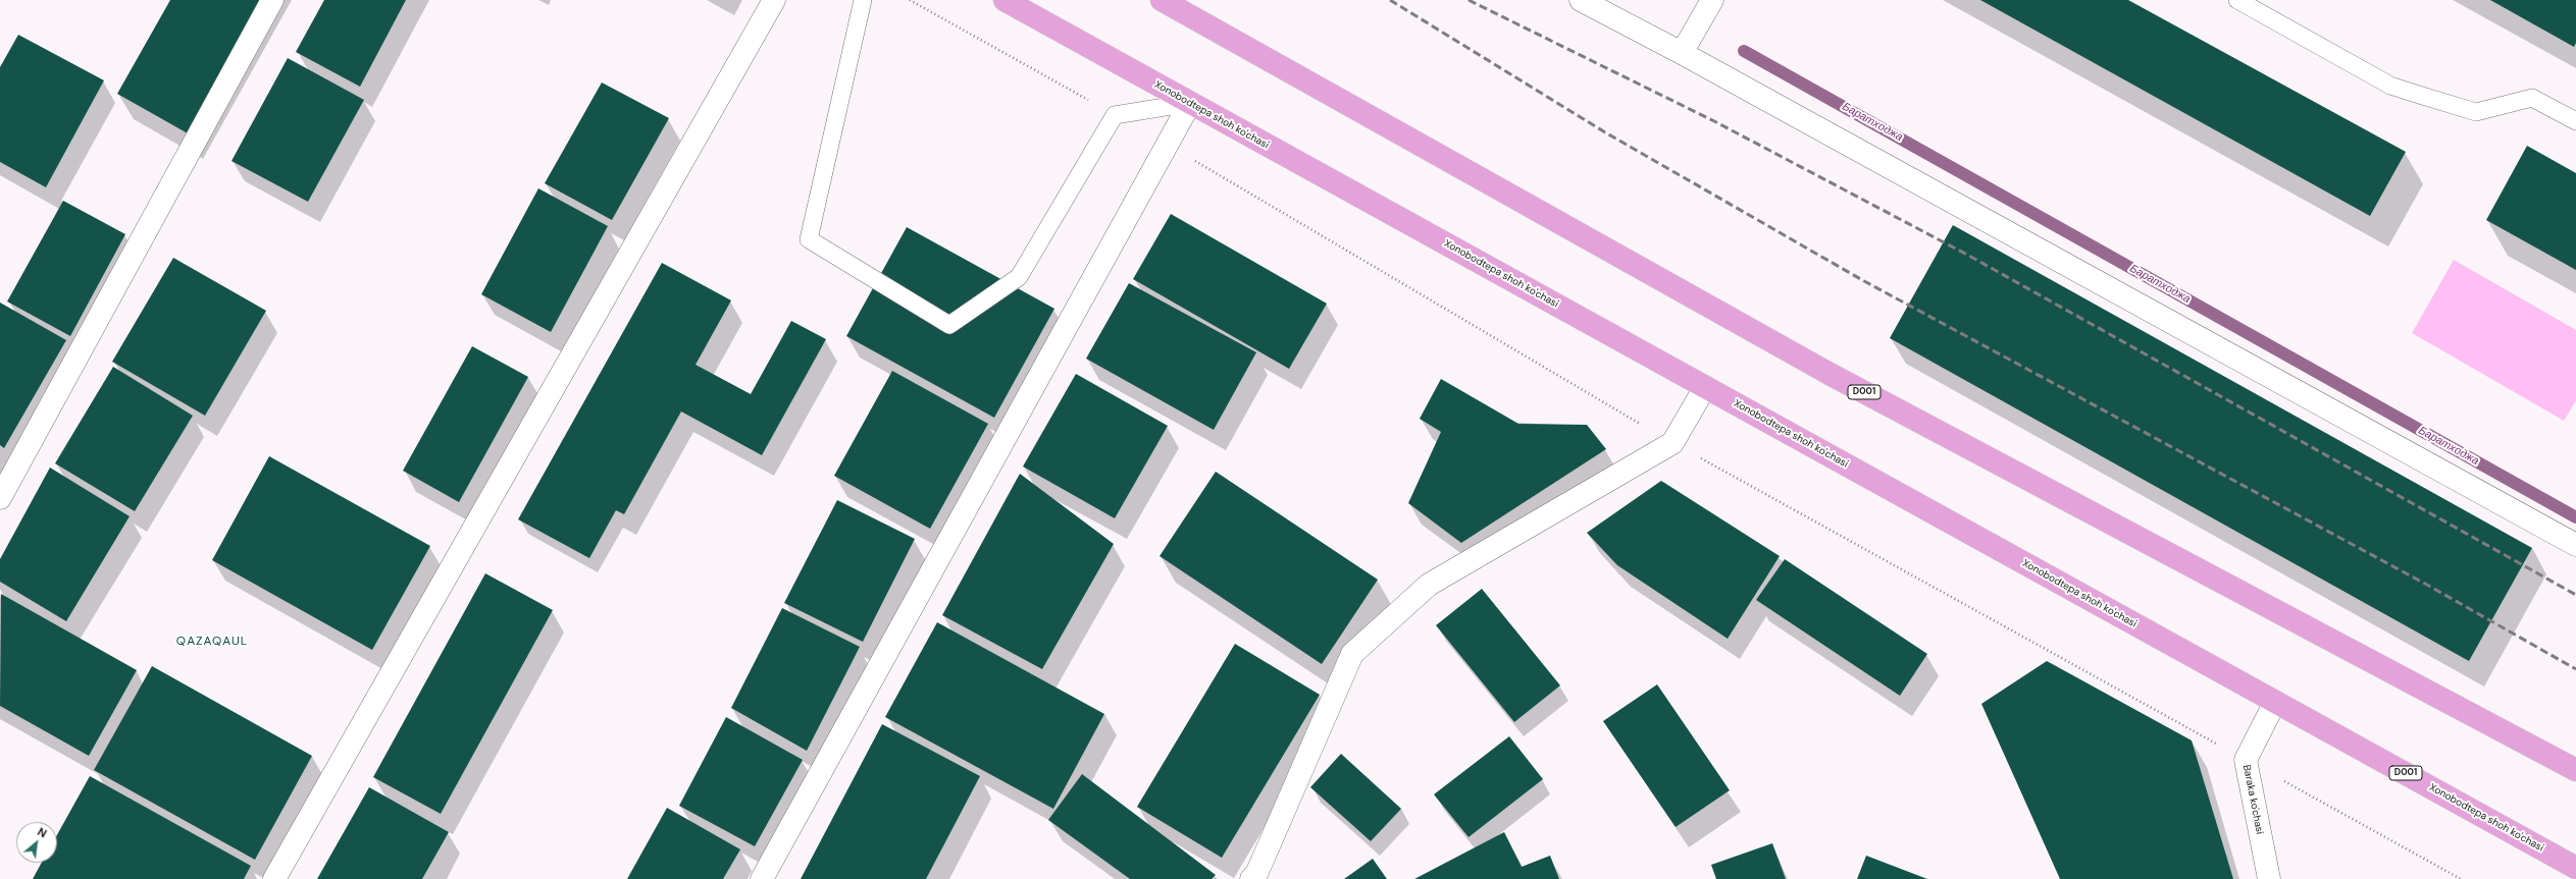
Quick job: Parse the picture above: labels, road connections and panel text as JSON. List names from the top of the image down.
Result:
{
  "streets": {
    "highway": ["Xonobodtepa shoh ko'chasi", "D001"],
    "street": ["Baraka ko'chasi"]
  },
  "crossings": [
    ["Xonobodtepa shoh ko'chasi", "Baraka ko'chasi"]
  ],
  "districts": ["QAZAQAUL"],
  "water": ["Баратходжа"],
  "north": "top right"
}
